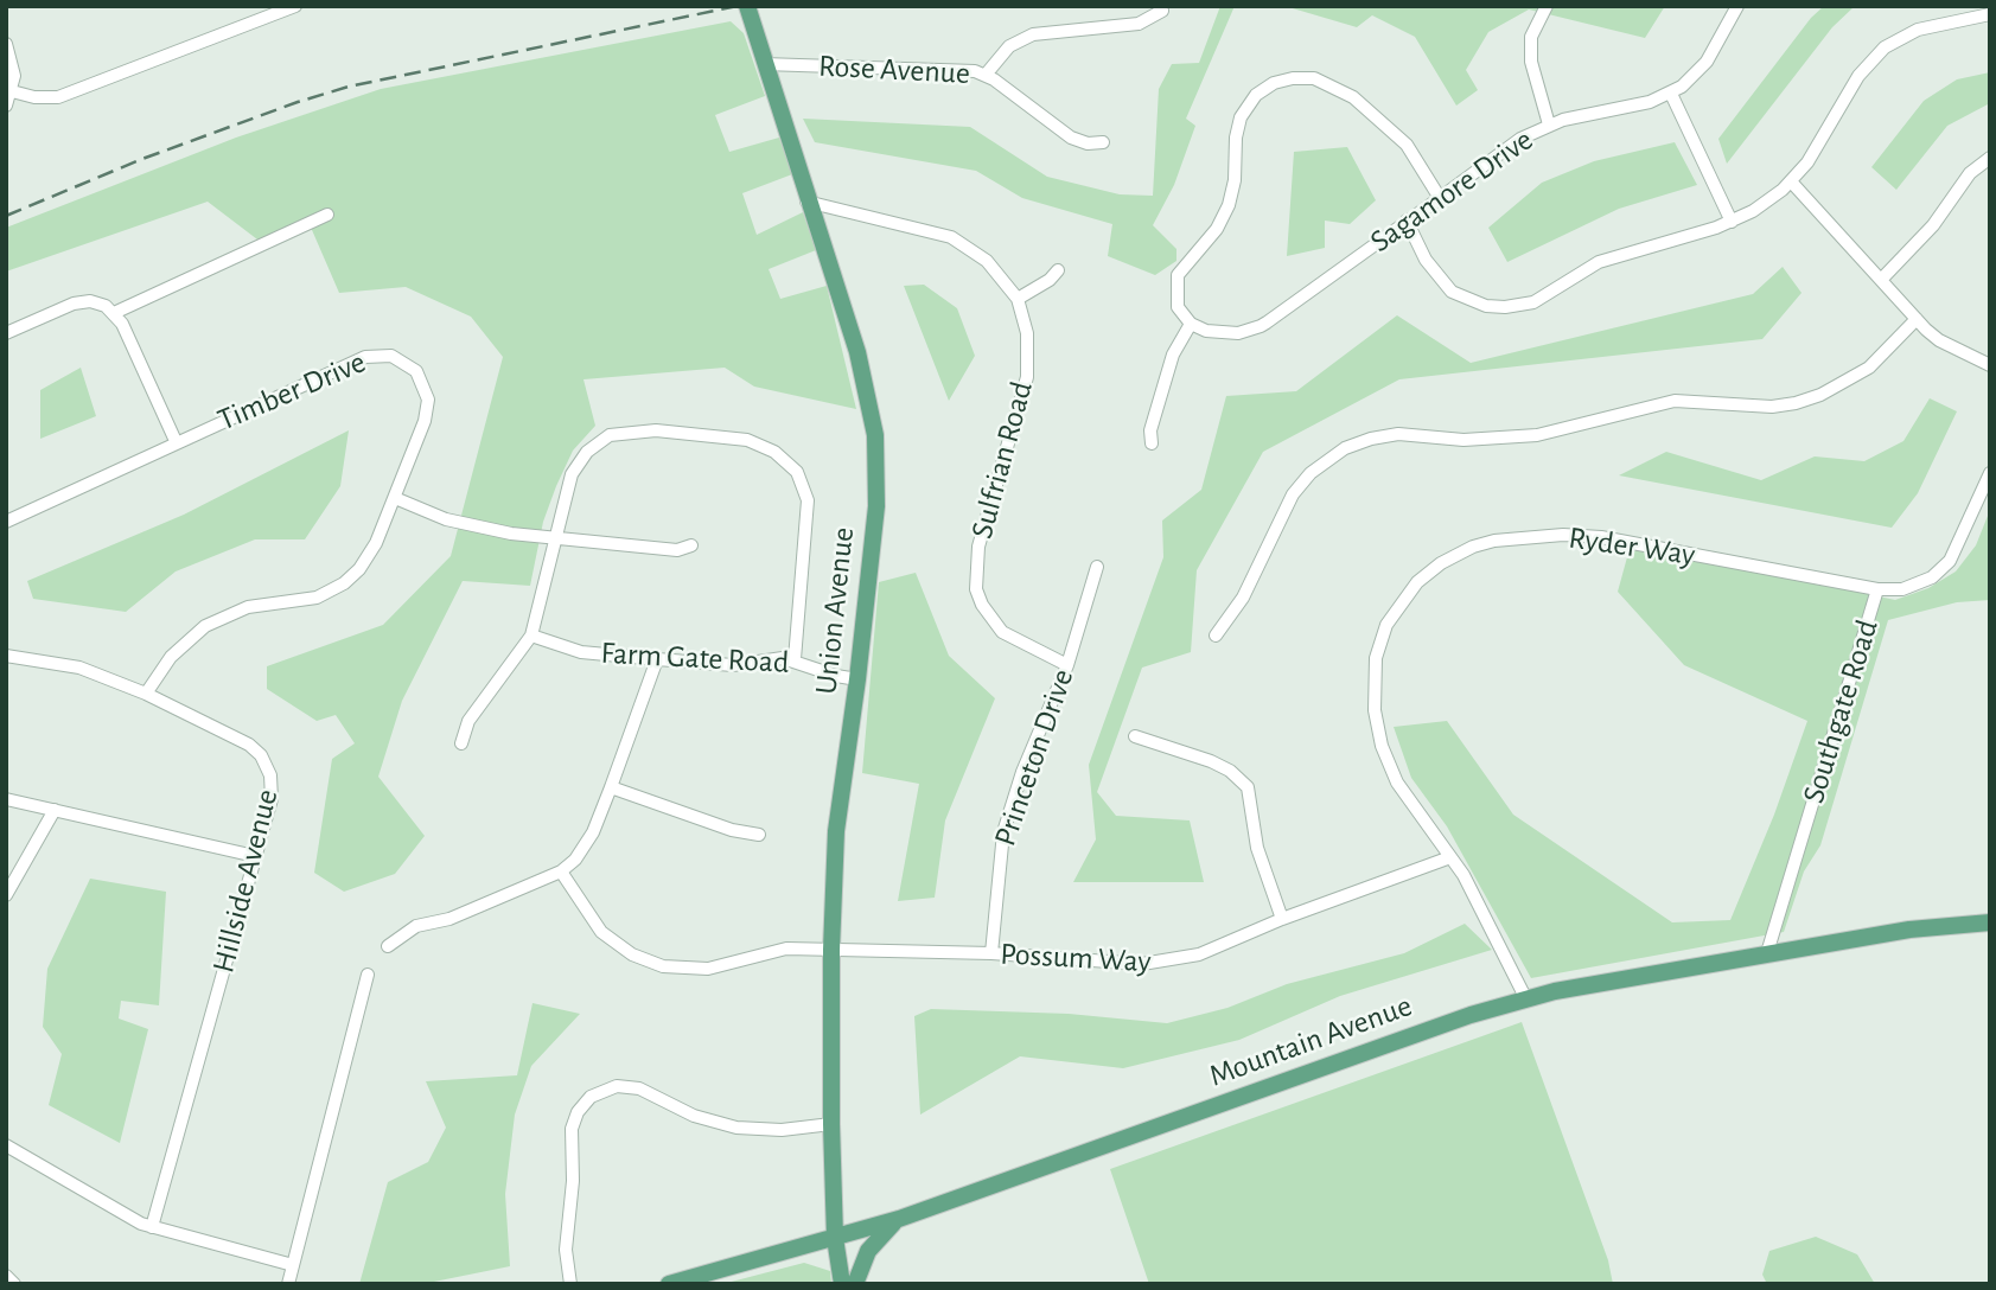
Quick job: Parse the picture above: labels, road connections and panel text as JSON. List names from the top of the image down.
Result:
{
  "streets": {
    "main road": ["Union Avenue", "Mountain Avenue"],
    "street": [
      "Rose Avenue",
      "Sagamore Drive",
      "Timber Drive",
      "Sulfrian Road",
      "Ryder Way",
      "Farm Gate Road",
      "Southgate Road",
      "Princeton Drive",
      "Hillside Avenue",
      "Possum Way"
    ]
  },
  "crossings": [
    ["Rose Avenue", "Union Avenue"],
    ["Timber Drive", "Hillside Avenue"],
    ["Sulfrian Road", "Union Avenue"],
    ["Sulfrian Road", "Princeton Drive"],
    ["Ryder Way", "Southgate Road"],
    ["Ryder Way", "Possum Way"],
    ["Ryder Way", "Mountain Avenue"],
    ["Union Avenue", "Farm Gate Road"],
    ["Union Avenue", "Possum Way"],
    ["Union Avenue", "Mountain Avenue"],
    ["Southgate Road", "Mountain Avenue"],
    ["Princeton Drive", "Possum Way"]
  ]
}
